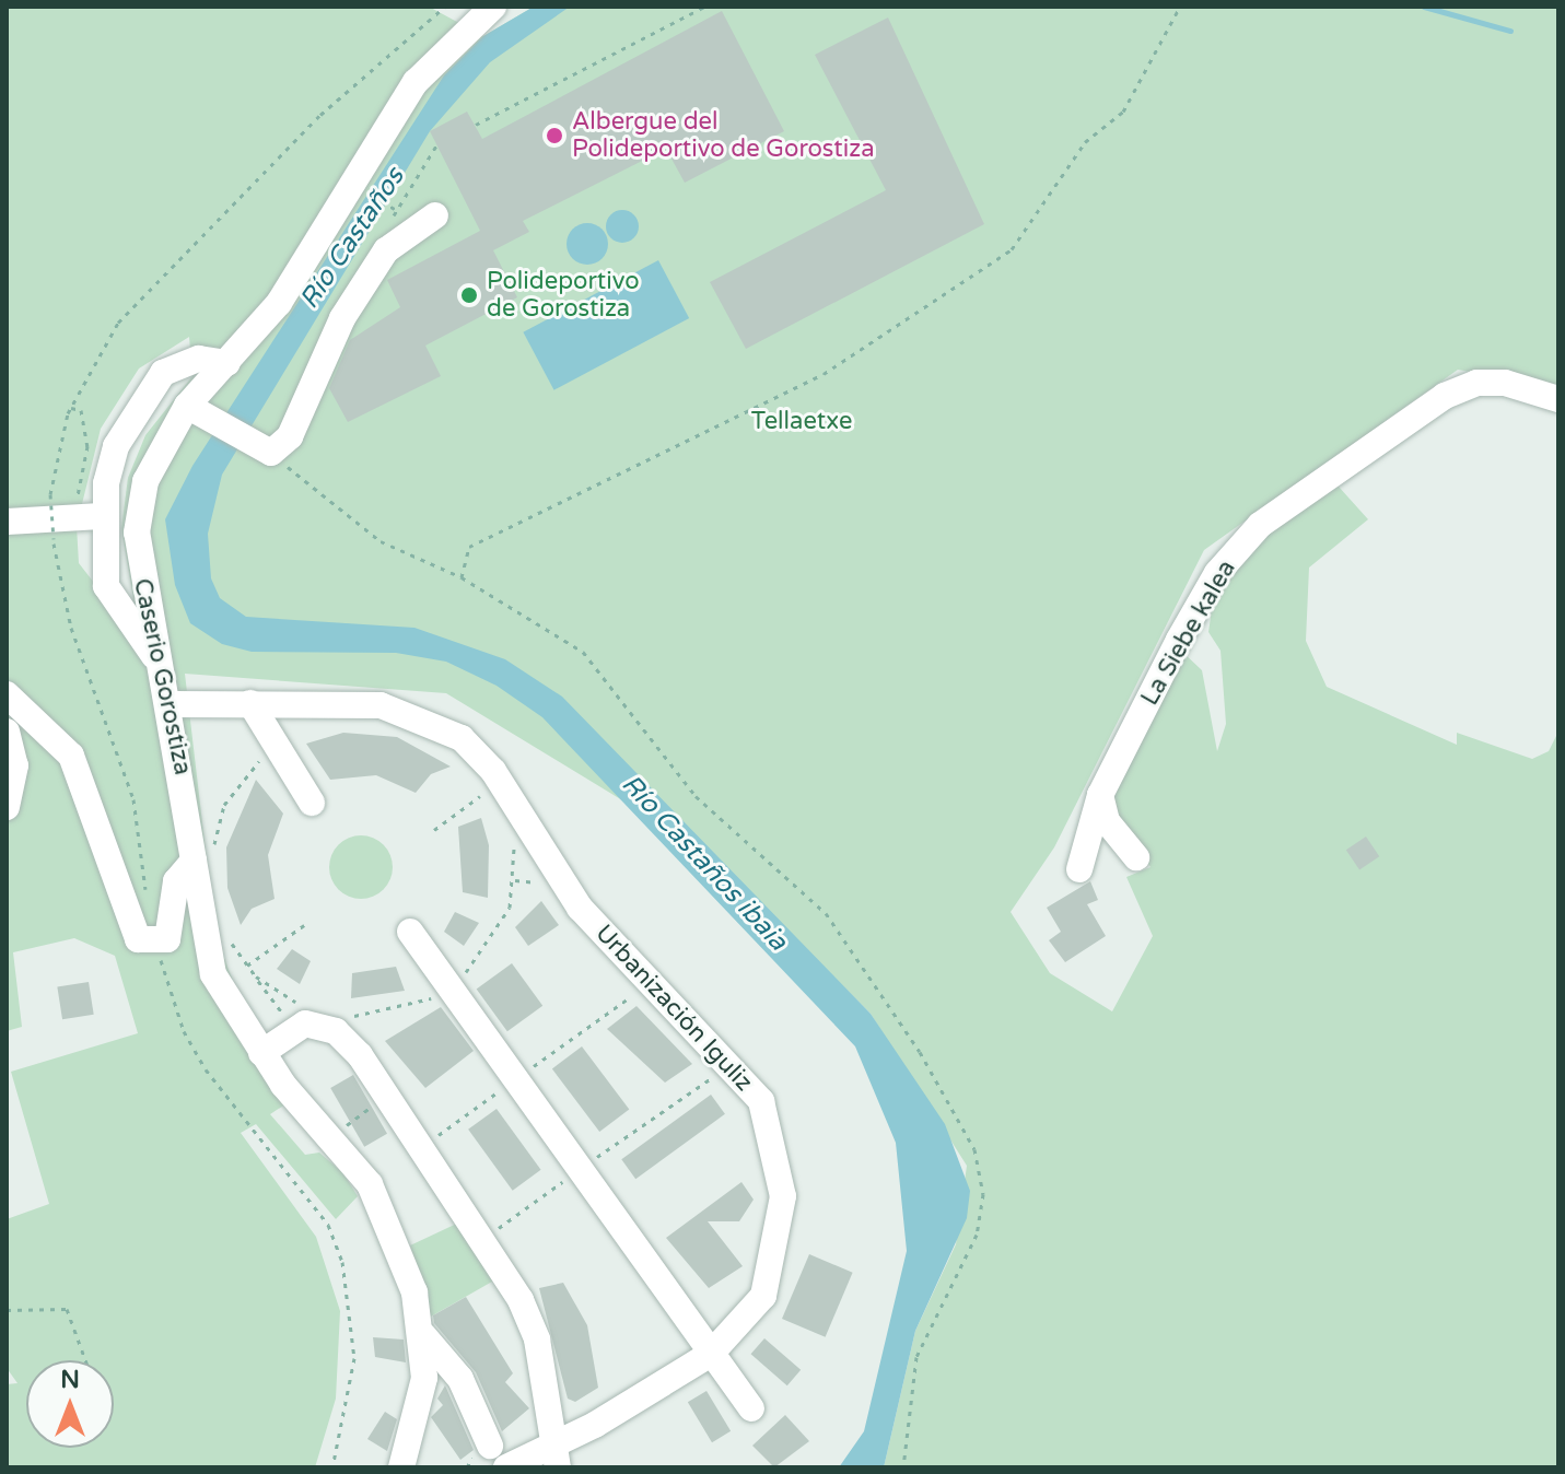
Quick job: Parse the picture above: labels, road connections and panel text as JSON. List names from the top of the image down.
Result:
{
  "streets": {
    "street": ["La Siebe kalea", "Caserio Gorostiza", "Urbanización Iguliz"]
  },
  "crossings": [
    ["Caserio Gorostiza", "Urbanización Iguliz"]
  ],
  "water": ["Río Castaños", "Río Castaños ibaia"],
  "parks": ["Tellaetxe"],
  "places": ["Albergue del Polideportivo de Gorostiza", "Polideportivo de Gorostiza"],
  "north": "top"
}
